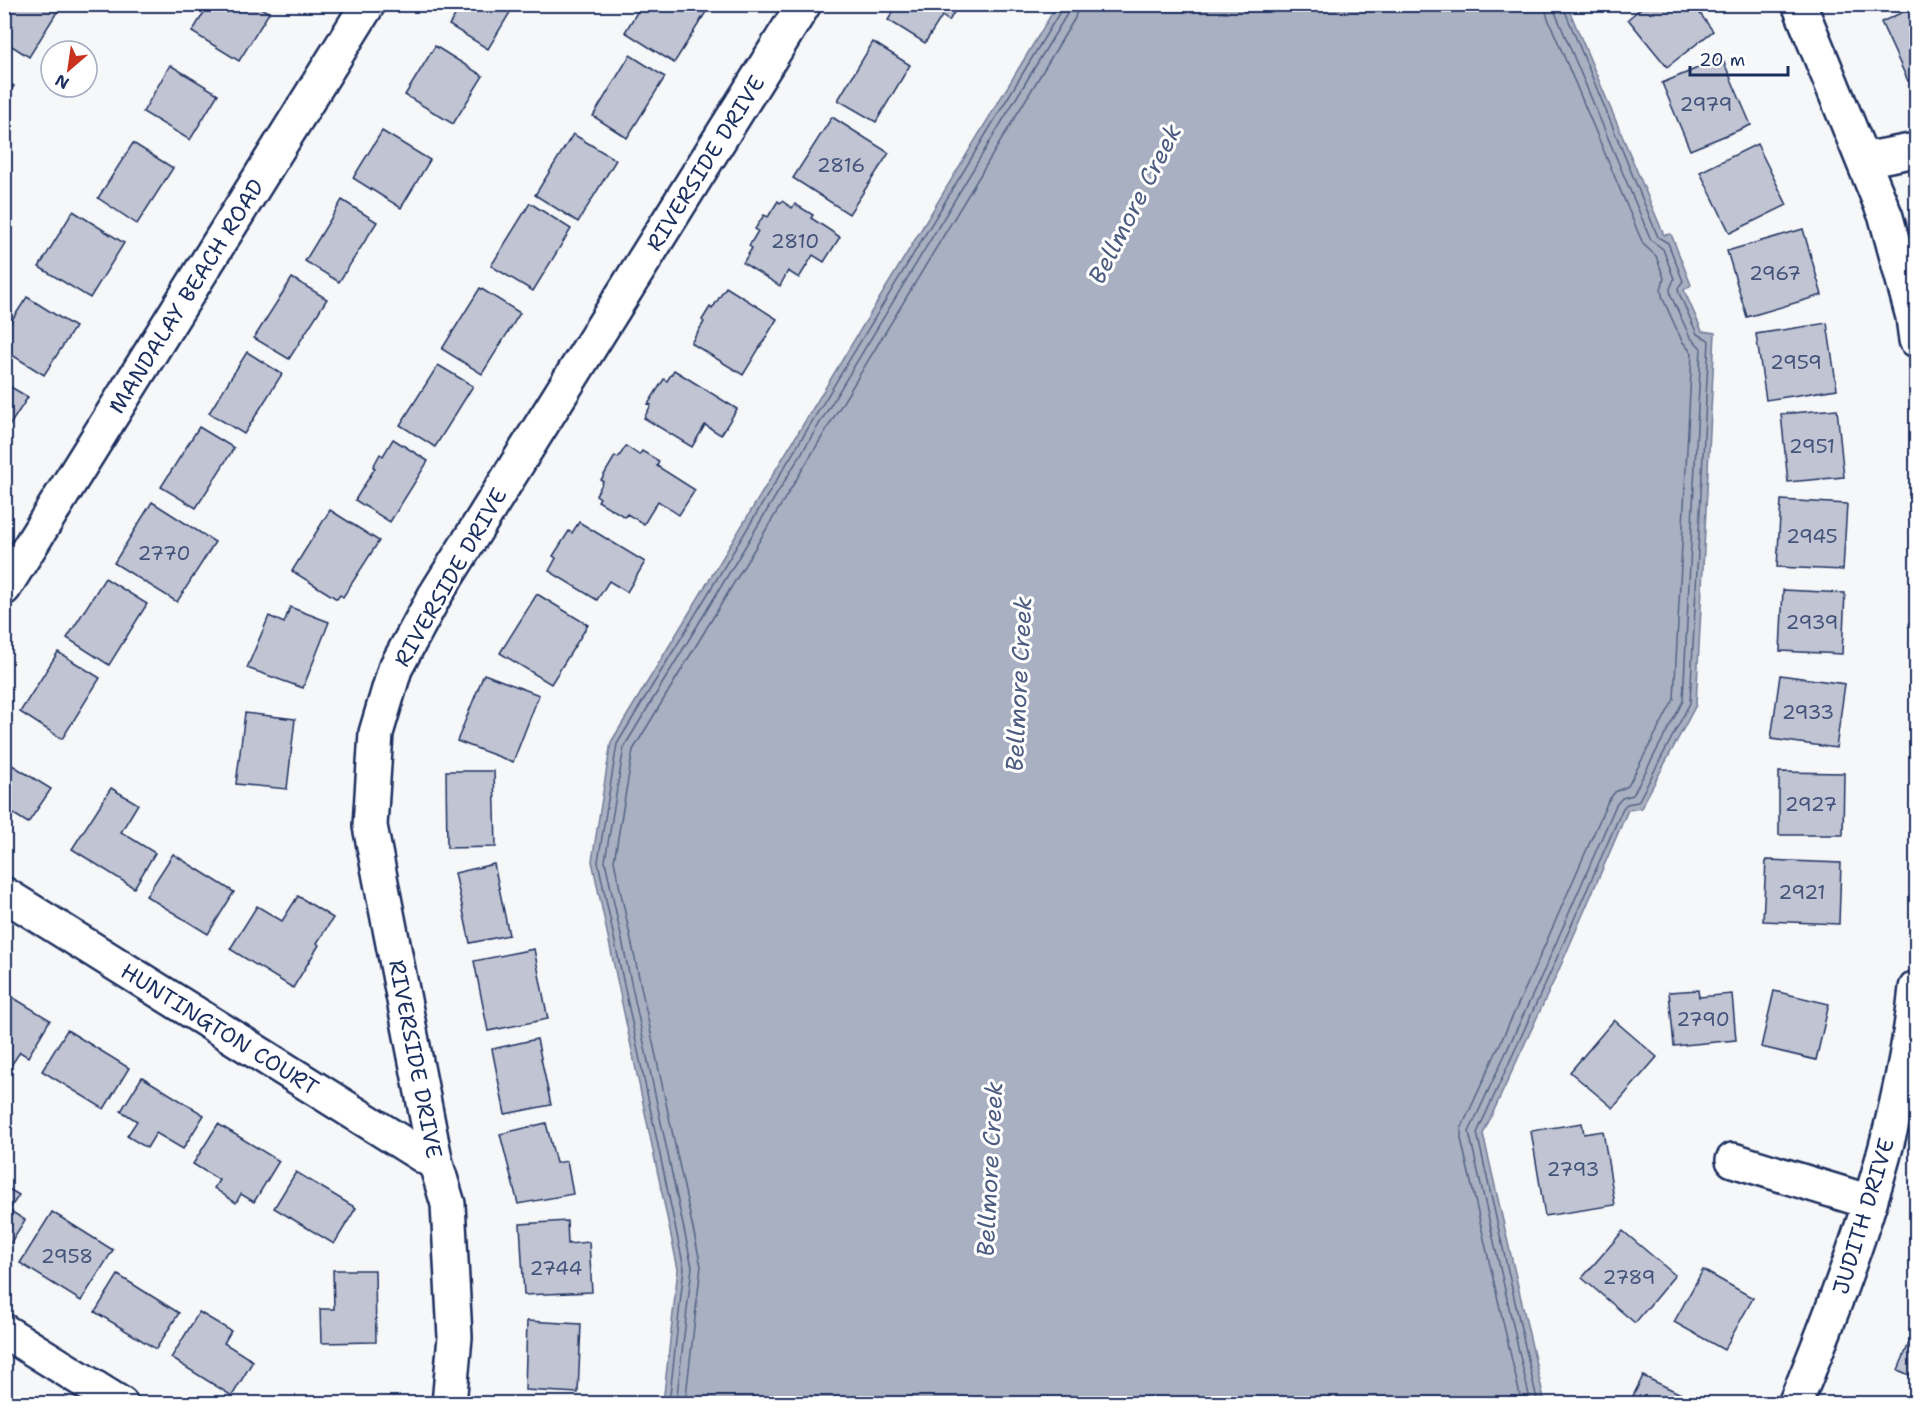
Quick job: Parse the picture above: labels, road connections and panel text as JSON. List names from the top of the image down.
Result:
{
  "streets": {
    "street": [
      "RIVERSIDE DRIVE",
      "MANDALAY BEACH ROAD",
      "HUNTINGTON COURT",
      "JUDITH DRIVE"
    ]
  },
  "crossings": [
    ["RIVERSIDE DRIVE", "HUNTINGTON COURT"]
  ],
  "water": ["Bellmore Creek"],
  "house_numbers": [
    "2979",
    "2816",
    "2810",
    "2967",
    "2959",
    "2951",
    "2945",
    "2770",
    "2939",
    "2933",
    "2927",
    "2921",
    "2790",
    "2793",
    "2958",
    "2744",
    "2789"
  ],
  "scale_bar": "20 m",
  "north": "bottom left"
}
